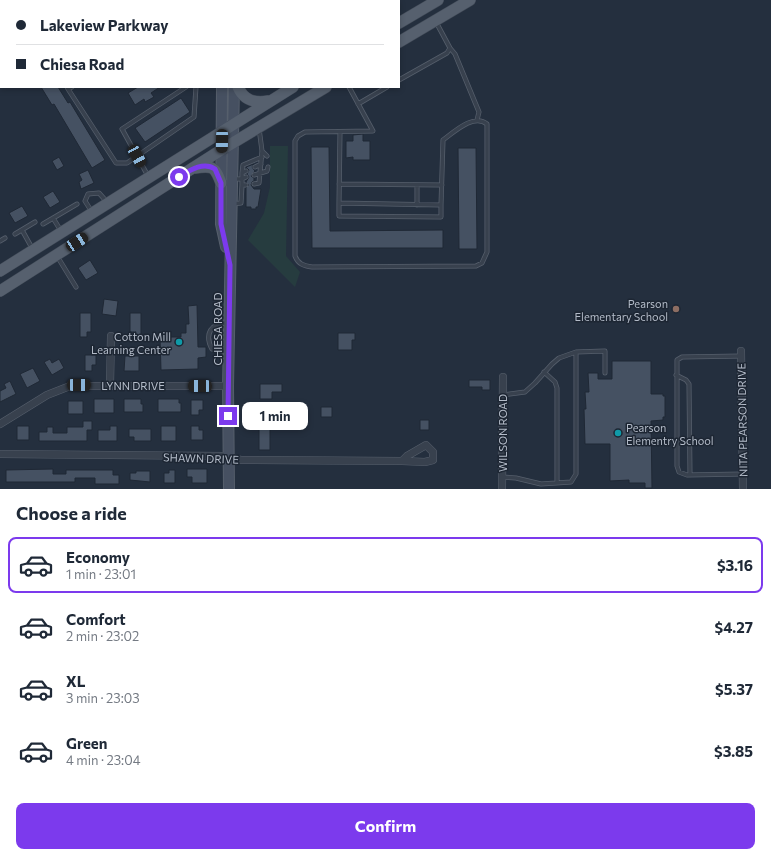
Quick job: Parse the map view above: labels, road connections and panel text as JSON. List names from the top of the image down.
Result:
{
  "streets": {
    "main road": ["CHIESA ROAD"],
    "street": [
      "LYNN DRIVE",
      "NITA PEARSON DRIVE",
      "WILSON ROAD",
      "SHAWN DRIVE"
    ]
  },
  "crossings": [
    ["CHIESA ROAD", "LYNN DRIVE"],
    ["CHIESA ROAD", "SHAWN DRIVE"]
  ],
  "places": ["Pearson Elementary School", "Cotton Mill Learning Center", "Pearson Elementry School"],
  "page": {
    "banner": ["Lakeview Parkway", "Chiesa Road"],
    "bubble": "1 min",
    "heading": "Choose a ride",
    "list": [
      {
        "name": "Economy",
        "note": "1 min · 23:01",
        "value": "$3.16"
      },
      {
        "name": "Comfort",
        "note": "2 min · 23:02",
        "value": "$4.27"
      },
      {
        "name": "XL",
        "note": "3 min · 23:03",
        "value": "$5.37"
      },
      {
        "name": "Green",
        "note": "4 min · 23:04",
        "value": "$3.85"
      }
    ],
    "buttons": "Confirm"
  }
}
